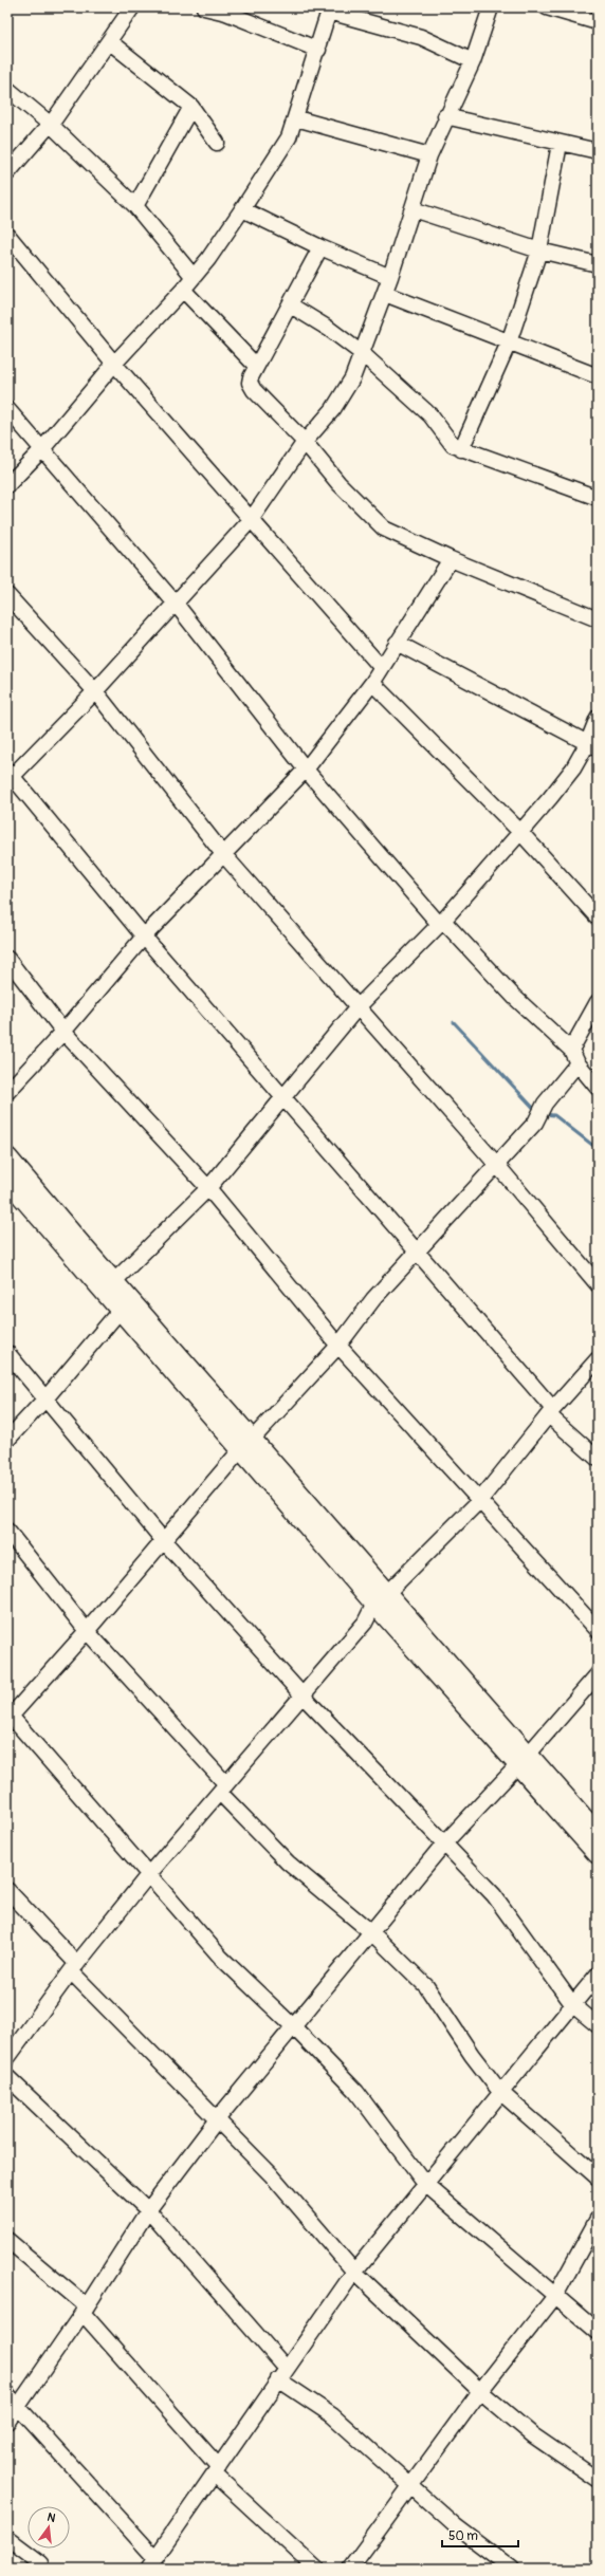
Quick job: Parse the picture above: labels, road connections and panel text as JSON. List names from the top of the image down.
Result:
{
  "scale_bar": "50 m",
  "north": "top"
}
